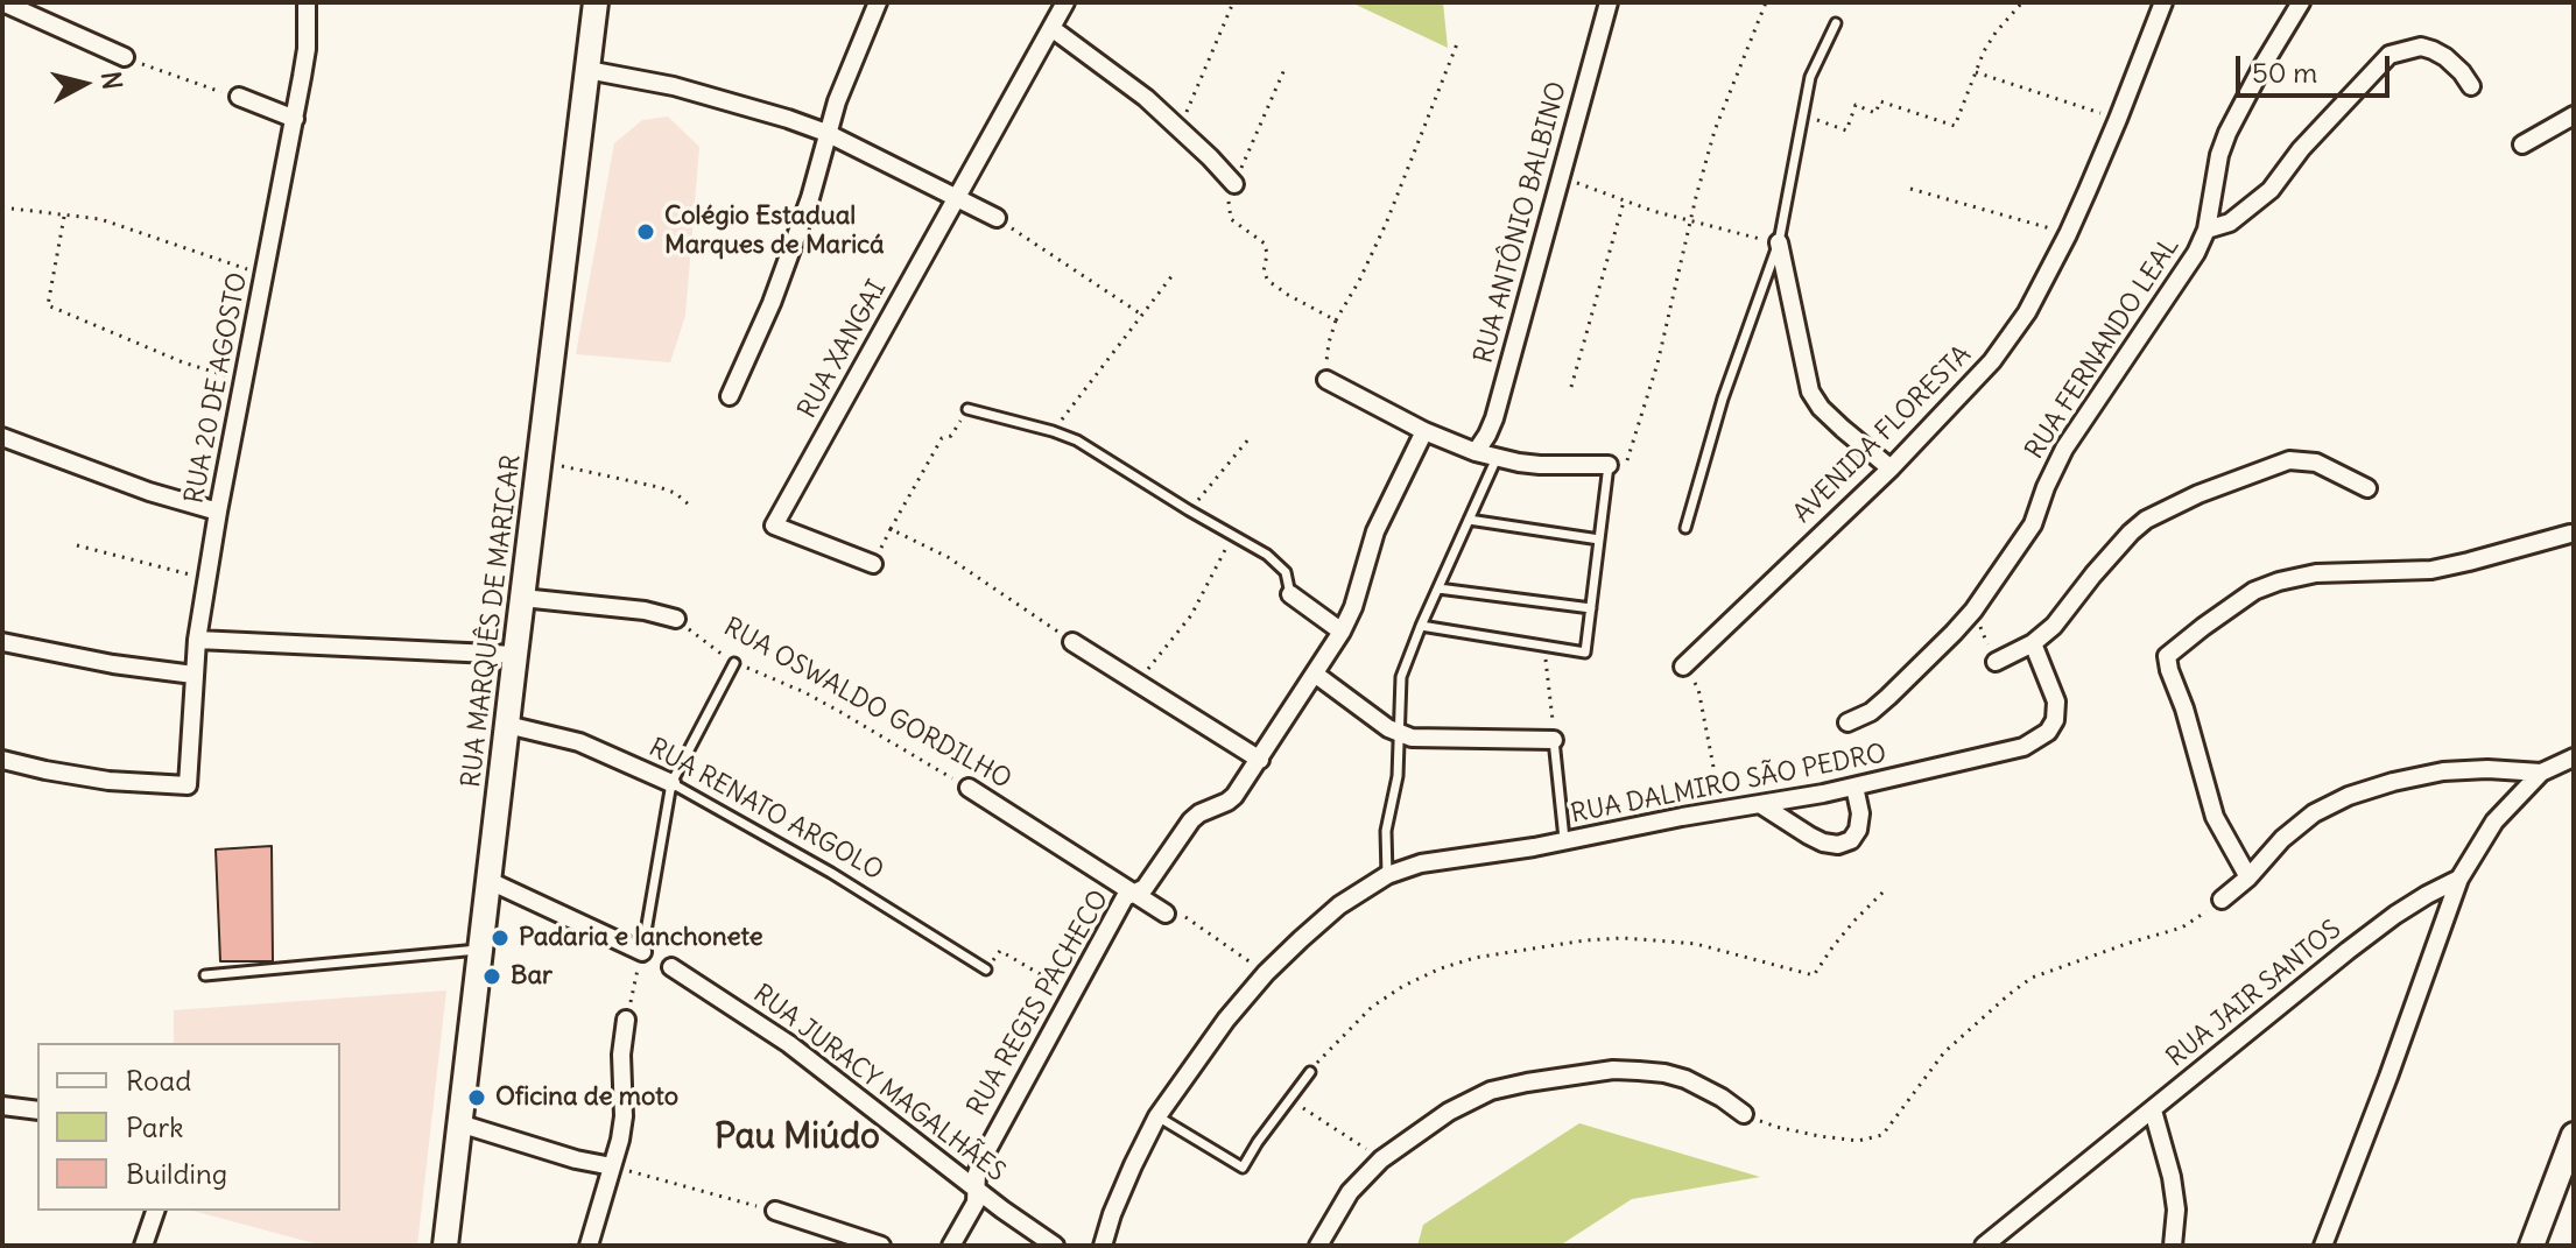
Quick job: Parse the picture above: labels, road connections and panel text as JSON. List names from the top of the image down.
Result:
{
  "streets": {
    "main road": ["RUA MARQUÊS DE MARICAR"],
    "street": [
      "RUA ANTÔNIO BALBINO",
      "RUA FERNANDO LEAL",
      "RUA XANGAI",
      "RUA 20 DE AGOSTO",
      "AVENIDA FLORESTA",
      "RUA OSWALDO GORDILHO",
      "RUA DALMIRO SÃO PEDRO",
      "RUA RENATO ARGOLO",
      "RUA JAIR SANTOS",
      "RUA REGIS PACHECO",
      "RUA JURACY MAGALHÃES"
    ]
  },
  "crossings": [
    ["RUA MARQUÊS DE MARICAR", "RUA RENATO ARGOLO"],
    ["RUA OSWALDO GORDILHO", "RUA REGIS PACHECO"],
    ["RUA REGIS PACHECO", "RUA JURACY MAGALHÃES"]
  ],
  "districts": ["Pau Miúdo"],
  "places": [
    "Colégio Estadual Marques de Maricá",
    "Padaria e lanchonete",
    "Bar",
    "Oficina de moto"
  ],
  "legend": ["Road", "Park", "Building"],
  "scale_bar": "50 m",
  "north": "right"
}
